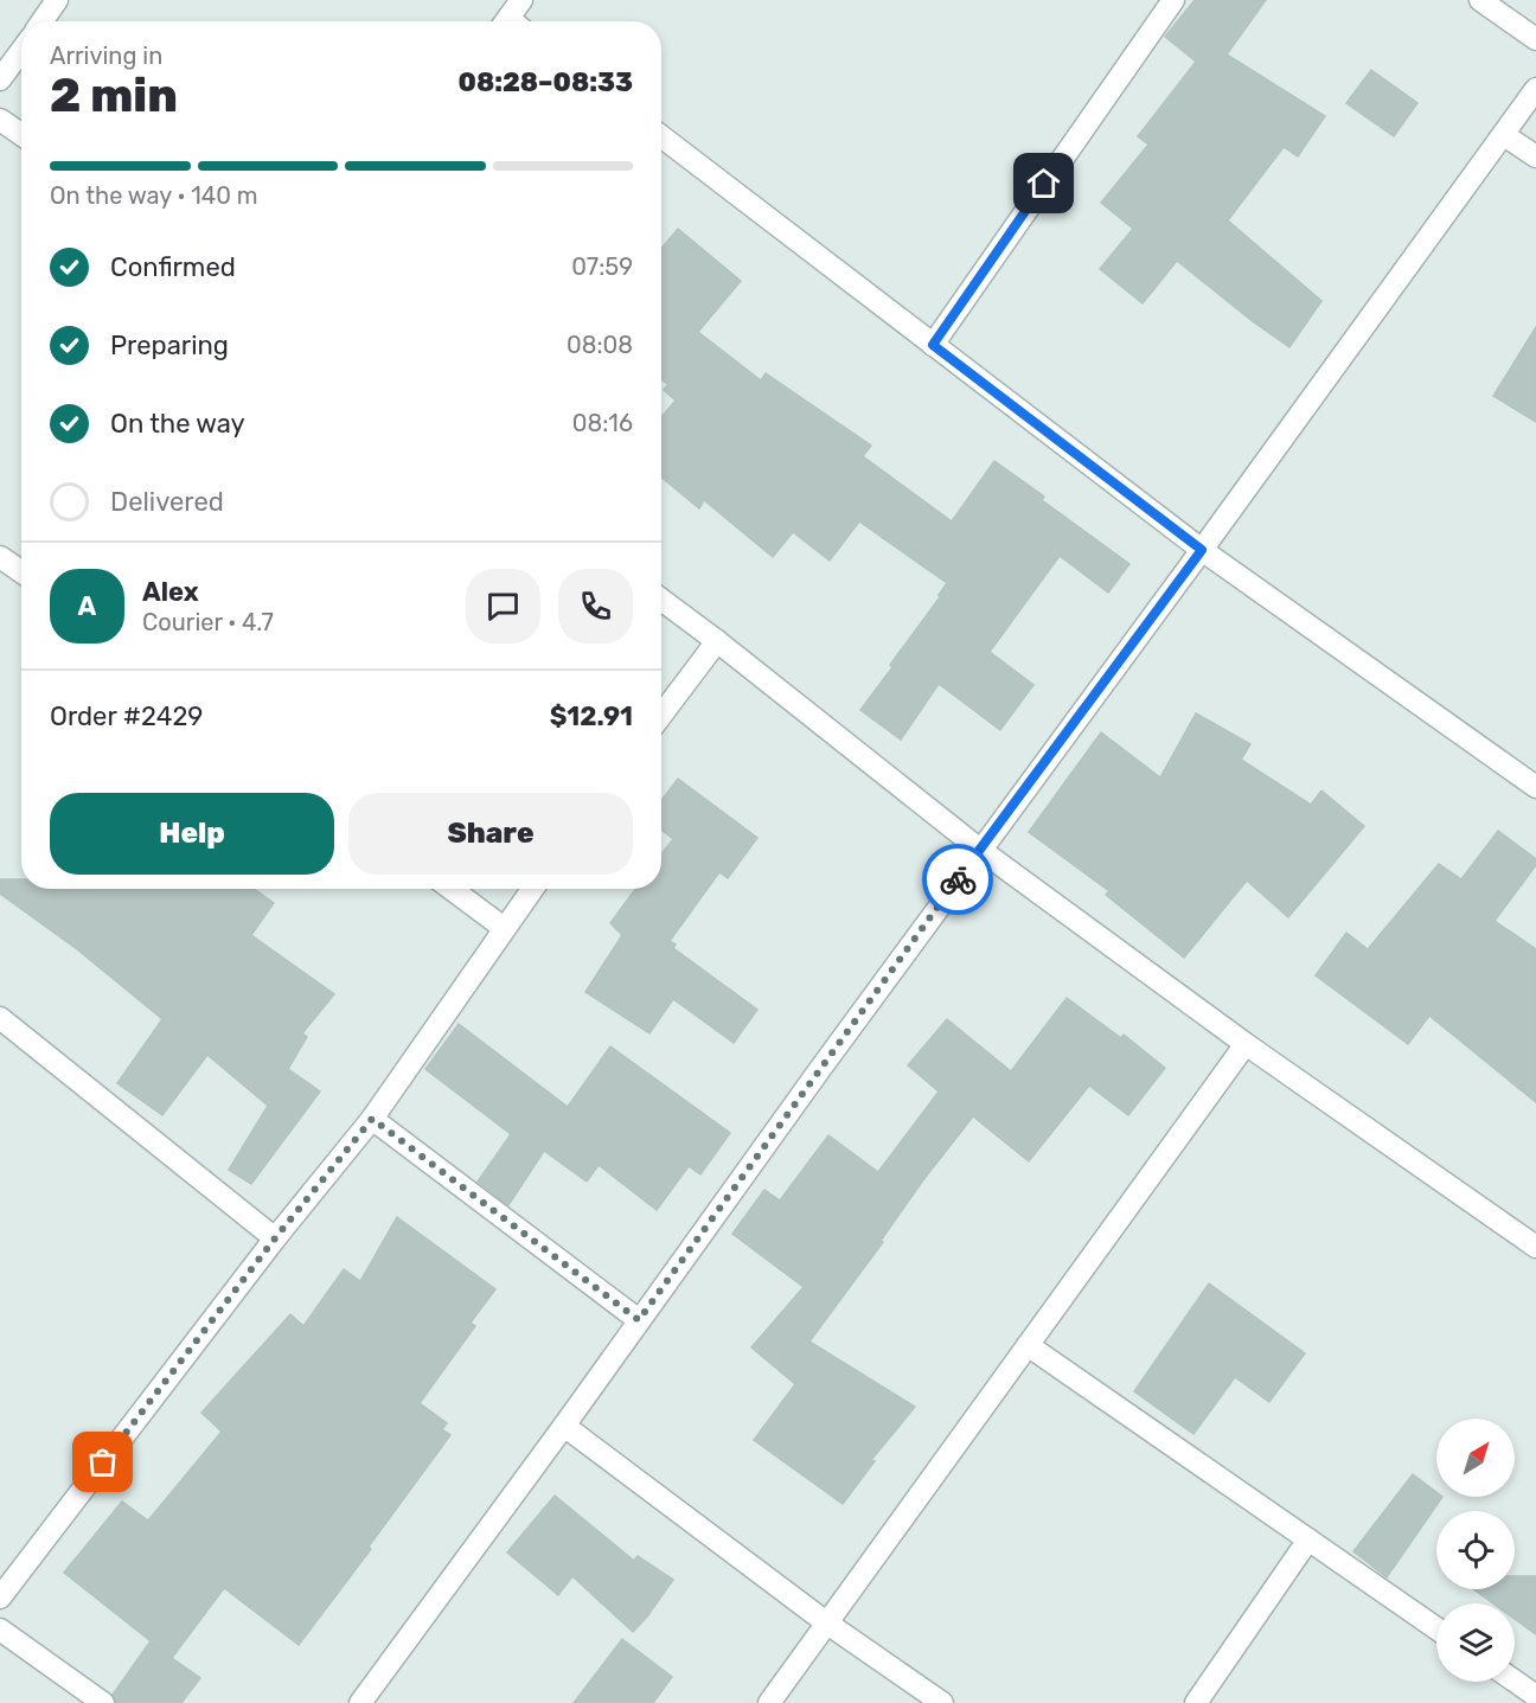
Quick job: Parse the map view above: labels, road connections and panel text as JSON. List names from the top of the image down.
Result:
{
  "north": "top right",
  "page": {
    "heading": ["2 min", "Arriving in", "08:28–08:33"],
    "panel": [
      "Alex",
      "Courier · 4.7",
      "Order #2429",
      "$12.91"
    ],
    "bar": "On the way · 140 m",
    "list": [
      ["Confirmed", "07:59"],
      ["Preparing", "08:08"],
      ["On the way", "08:16"],
      "Delivered"
    ],
    "round": "A",
    "buttons": ["Help", "Share"]
  }
}
